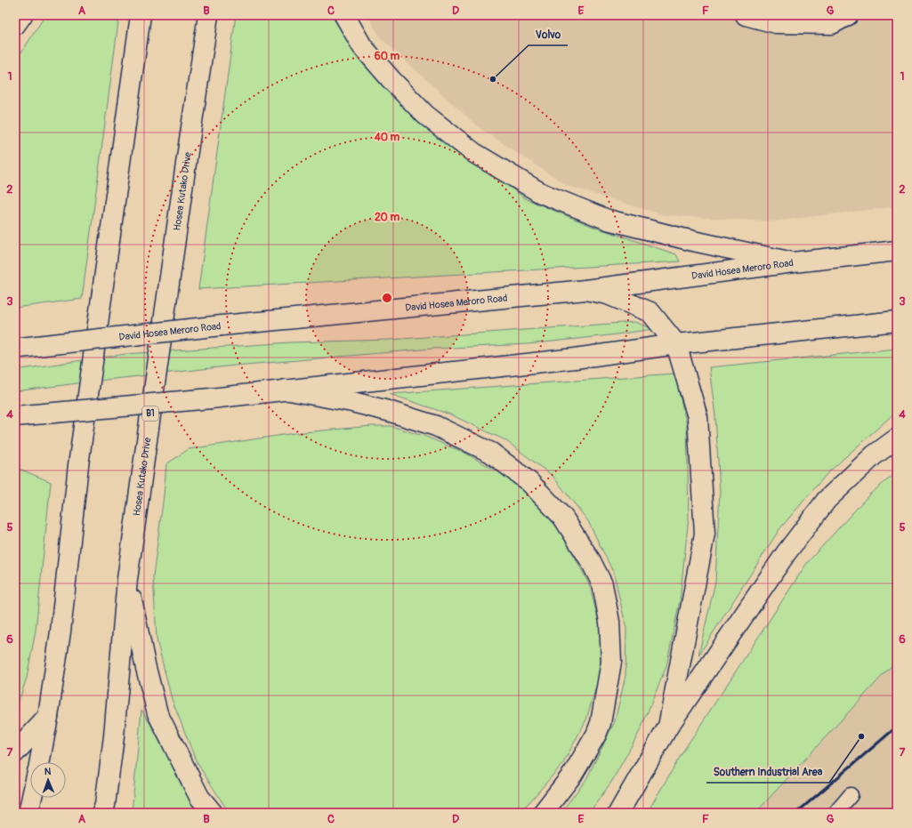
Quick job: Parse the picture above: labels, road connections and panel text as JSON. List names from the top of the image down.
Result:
{
  "streets": {
    "main road": ["Hosea Kutako Drive", "David Hosea Meroro Road", "B1"]
  },
  "places": ["Volvo", "Southern Industrial Area"],
  "north": "top",
  "grid": {
    "columns": [
      "A",
      "B",
      "C",
      "D",
      "E",
      "F",
      "G"
    ],
    "rows": [
      "1",
      "2",
      "3",
      "4",
      "5",
      "6",
      "7"
    ]
  },
  "rings": ["60 m", "40 m", "20 m"]
}
